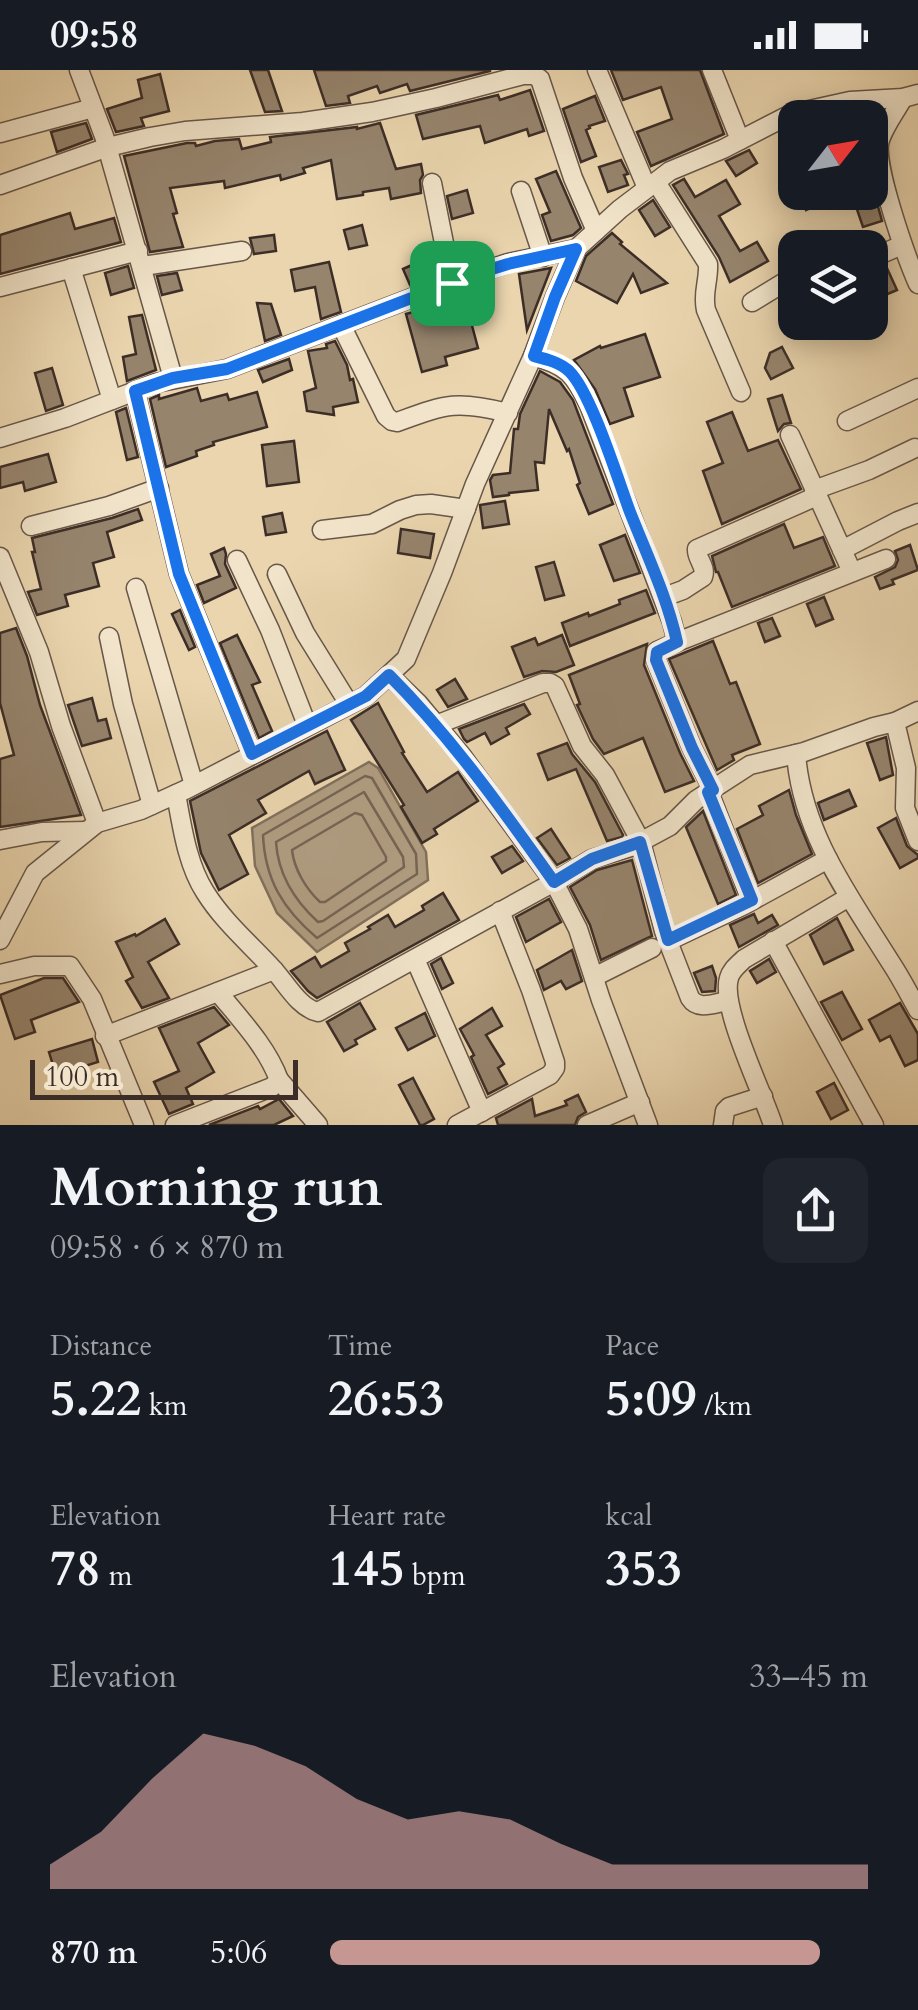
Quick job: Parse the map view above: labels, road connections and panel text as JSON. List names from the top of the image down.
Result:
{
  "scale_bar": "100 m",
  "north": "top right",
  "page": {
    "status": "09:58",
    "scale": "100 m",
    "heading": ["Morning run", "09:58 · 6 × 870 m"],
    "stats": [
      ["Distance", "5.22 km"],
      ["Time", "26:53"],
      ["Pace", "5:09 /km"],
      ["Elevation", "78 m"],
      ["Heart rate", "145 bpm"],
      ["kcal", "353"]
    ],
    "chart": ["Elevation", "33–45 m"],
    "list": [
      {
        "name": "870 m",
        "note": "5:06"
      }
    ]
  }
}
